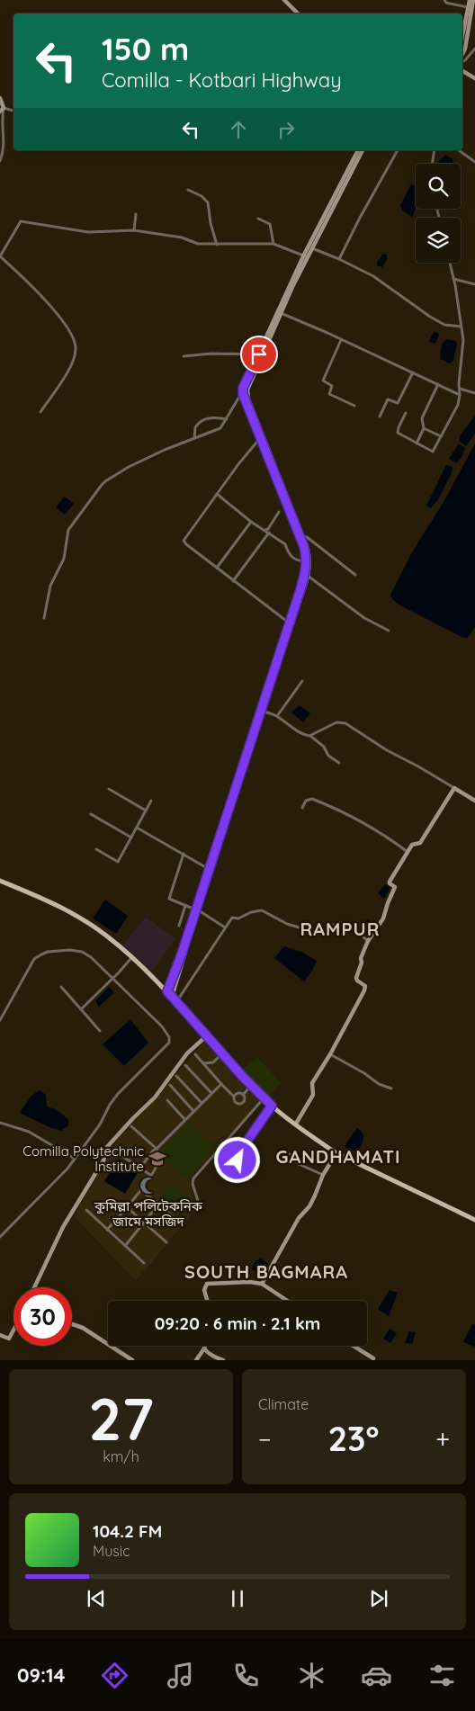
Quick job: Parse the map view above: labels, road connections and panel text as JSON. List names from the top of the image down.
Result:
{
  "districts": ["RAMPUR", "GANDHAMATI", "SOUTH BAGMARA"],
  "places": {
    "school or university": ["Comilla Polytechnic Institute"],
    "mosque": ["কুমিল্লা পলিটেকনিক জামে মসজিদ"]
  },
  "page": {
    "turn": ["150 m", "Comilla - Kotbari Highway"],
    "limit": "30",
    "trip": "09:20 · 6 min · 2.1 km",
    "tile": [
      ["27", "km/h"],
      "Climate"
    ],
    "heat": ["−", "23°", "+"],
    "song": ["104.2 FM", "Music"],
    "tabs": "09:14"
  }
}
